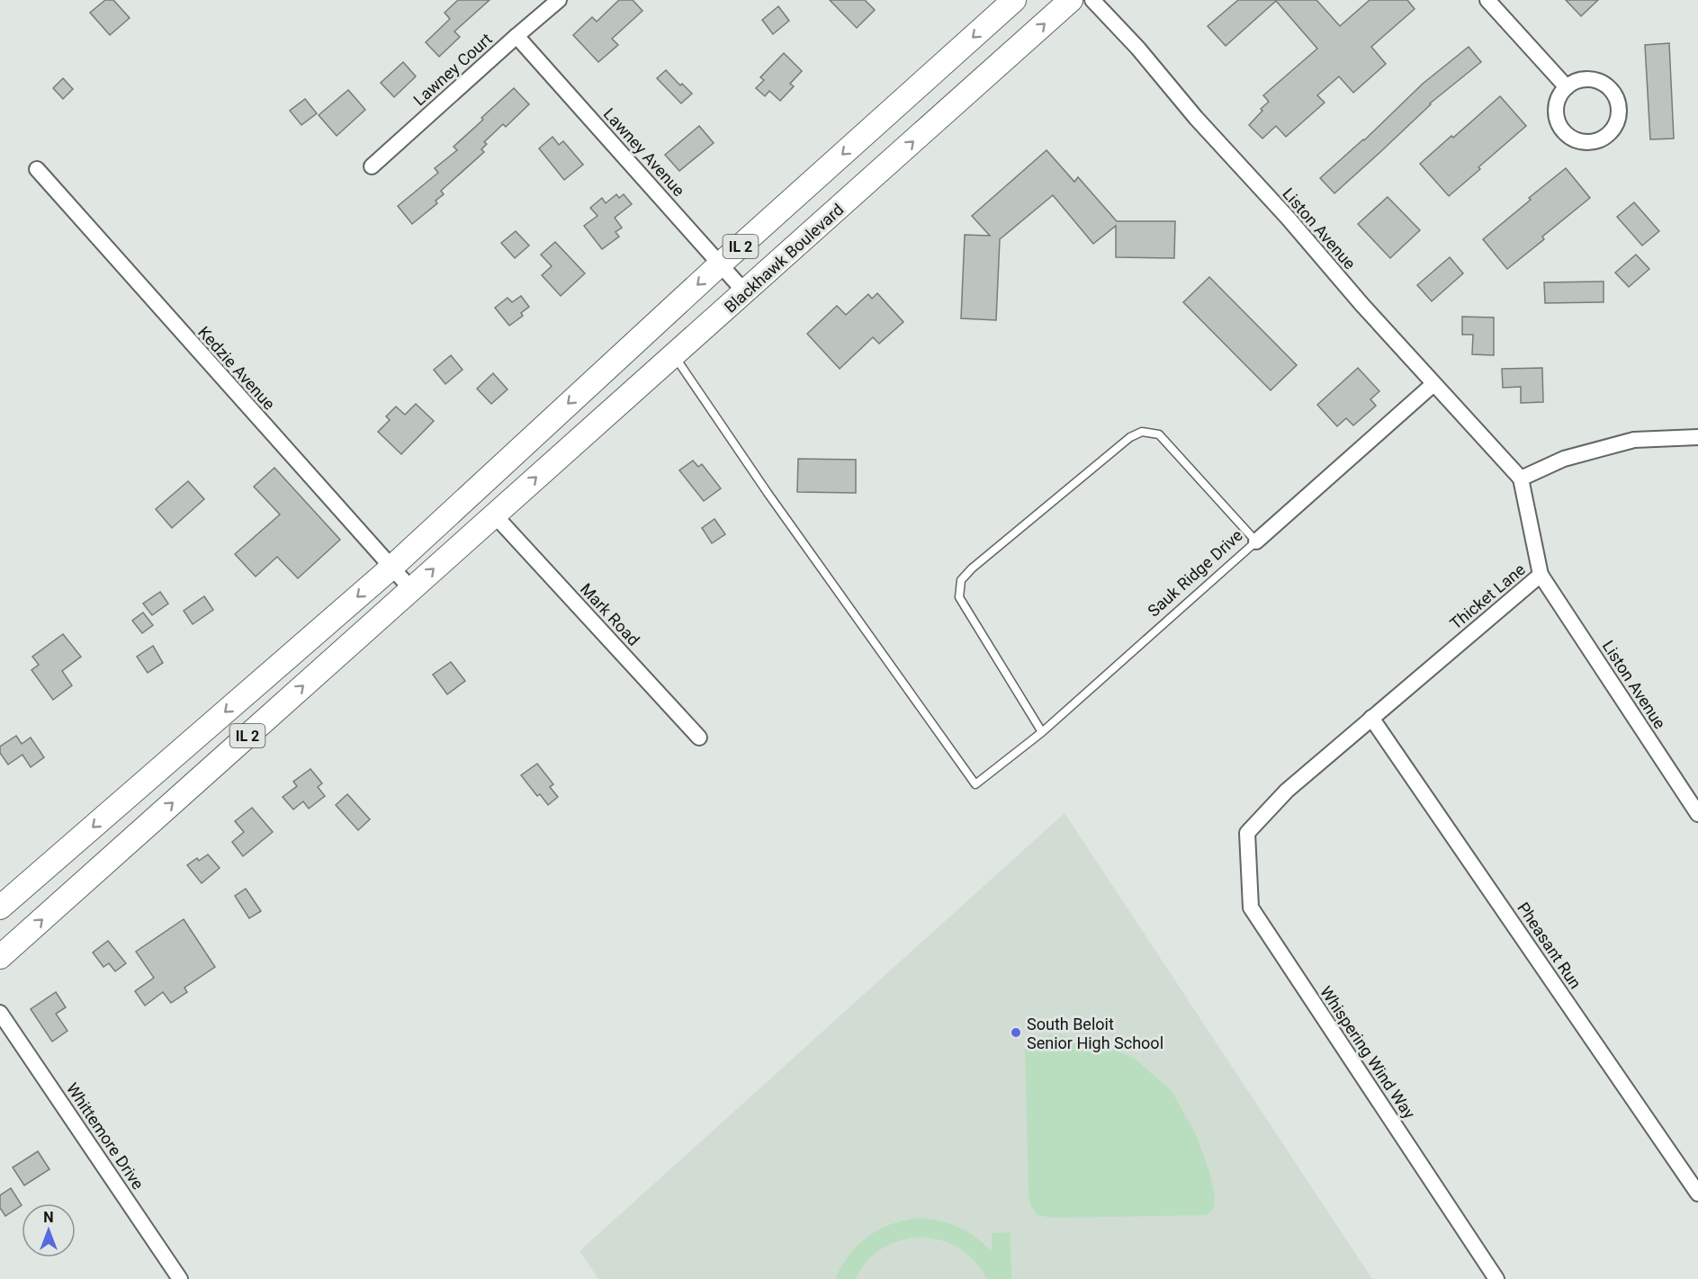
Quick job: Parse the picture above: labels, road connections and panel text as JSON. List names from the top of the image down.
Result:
{
  "streets": {
    "main road": ["IL 2", "Blackhawk Boulevard"],
    "street": [
      "Lawney Court",
      "Lawney Avenue",
      "Liston Avenue",
      "Kedzie Avenue",
      "Sauk Ridge Drive",
      "Thicket Lane",
      "Mark Road",
      "Pheasant Run",
      "Whispering Wind Way",
      "Whittemore Drive"
    ]
  },
  "crossings": [
    ["Lawney Court", "Lawney Avenue"],
    ["Lawney Avenue", "IL 2"],
    ["Lawney Avenue", "Blackhawk Boulevard"],
    ["Liston Avenue", "Sauk Ridge Drive"],
    ["Liston Avenue", "Thicket Lane"],
    ["IL 2", "Blackhawk Boulevard"],
    ["IL 2", "Kedzie Avenue"],
    ["IL 2", "Mark Road"],
    ["Blackhawk Boulevard", "Sauk Ridge Drive"],
    ["Blackhawk Boulevard", "Mark Road"],
    ["Thicket Lane", "Pheasant Run"],
    ["Thicket Lane", "Whispering Wind Way"]
  ],
  "places": ["South Beloit Senior High School"],
  "north": "top"
}
